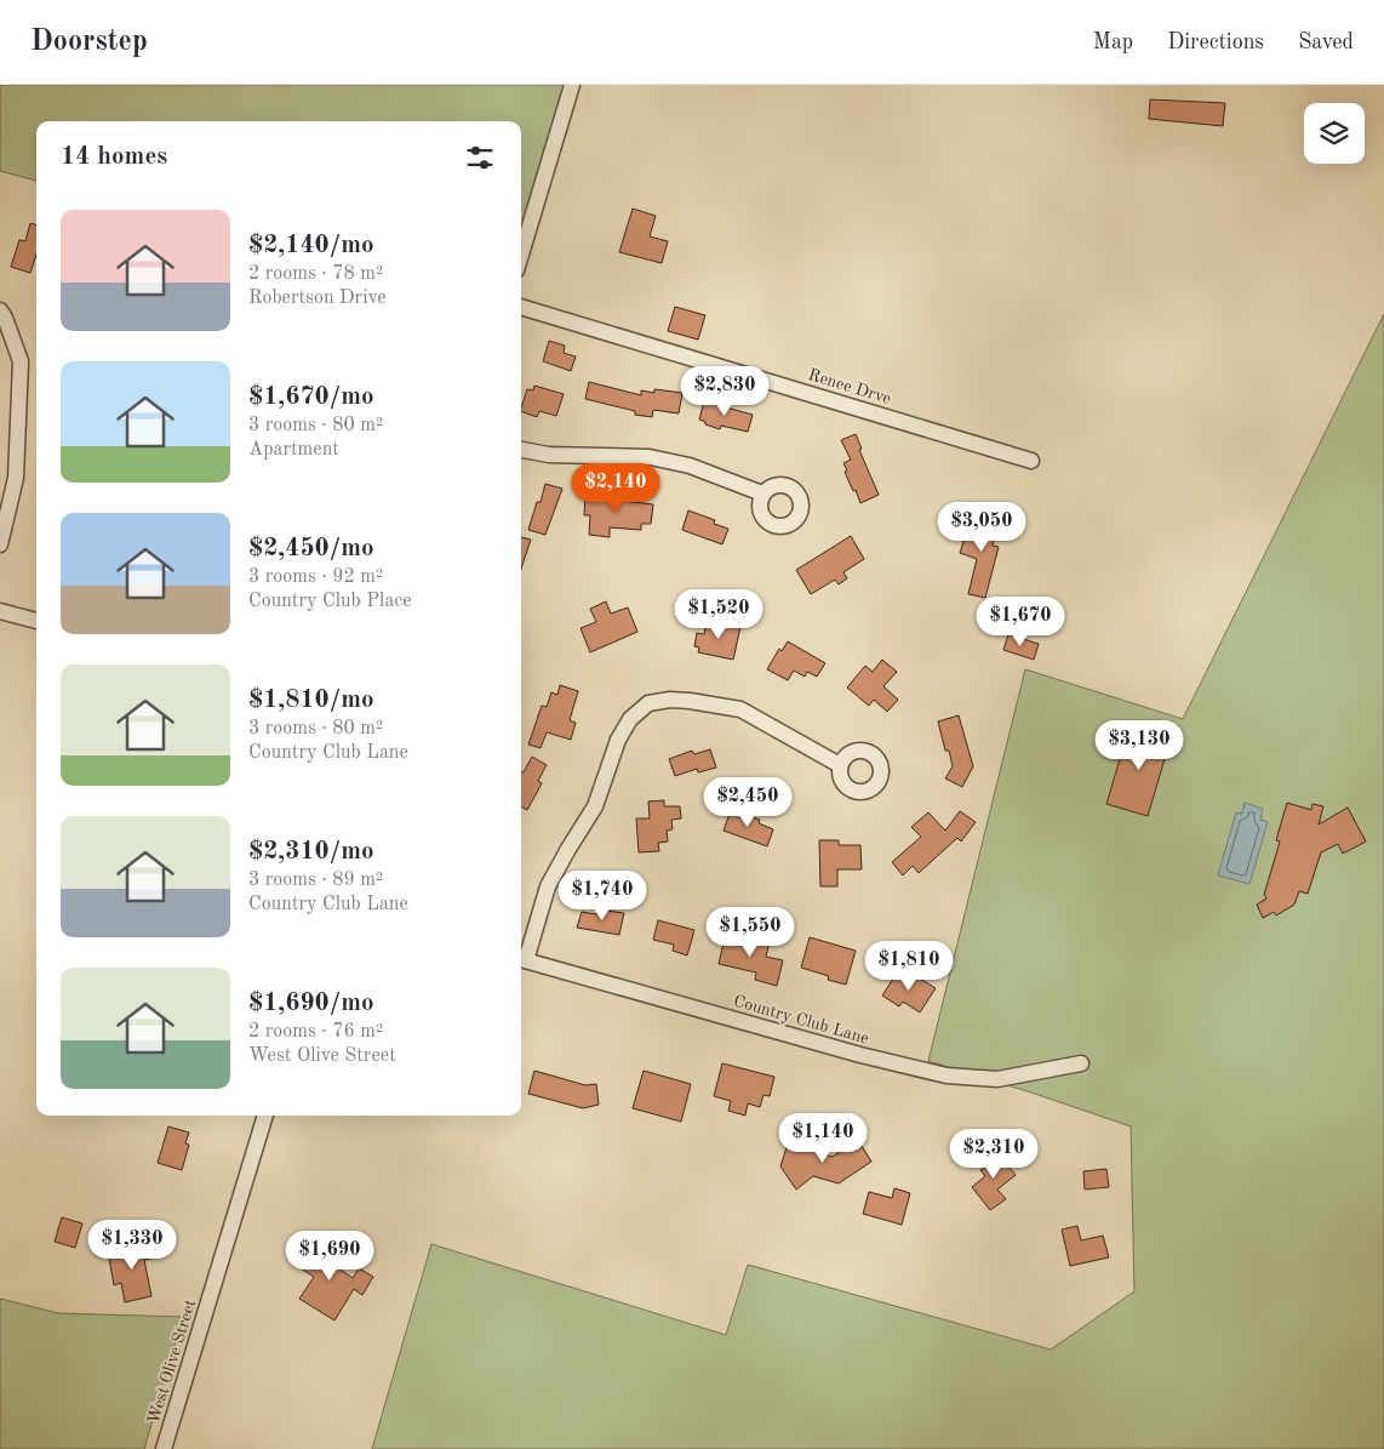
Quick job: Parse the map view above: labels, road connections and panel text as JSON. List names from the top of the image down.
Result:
{
  "streets": {
    "street": ["Renee Drve", "Country Club Lane", "West Olive Street"]
  },
  "page": {
    "header": "Doorstep",
    "nav": ["Map", "Directions", "Saved"],
    "heading": "14 homes",
    "list": [
      {
        "name": "$2,140/mo",
        "note": "2 rooms · 78 m² · Robertson Drive"
      },
      {
        "name": "$1,670/mo",
        "note": "3 rooms · 80 m² · Apartment"
      },
      {
        "name": "$2,450/mo",
        "note": "3 rooms · 92 m² · Country Club Place"
      },
      {
        "name": "$1,810/mo",
        "note": "3 rooms · 80 m² · Country Club Lane"
      },
      {
        "name": "$2,310/mo",
        "note": "3 rooms · 89 m² · Country Club Lane"
      },
      {
        "name": "$1,690/mo",
        "note": "2 rooms · 76 m² · West Olive Street"
      }
    ],
    "price": [
      "$2,830",
      "$2,140",
      "$3,050",
      "$1,520",
      "$1,670",
      "$3,130",
      "$2,450",
      "$1,740",
      "$1,550",
      "$1,810",
      "$1,140",
      "$2,310",
      "$1,330",
      "$1,690"
    ]
  }
}
